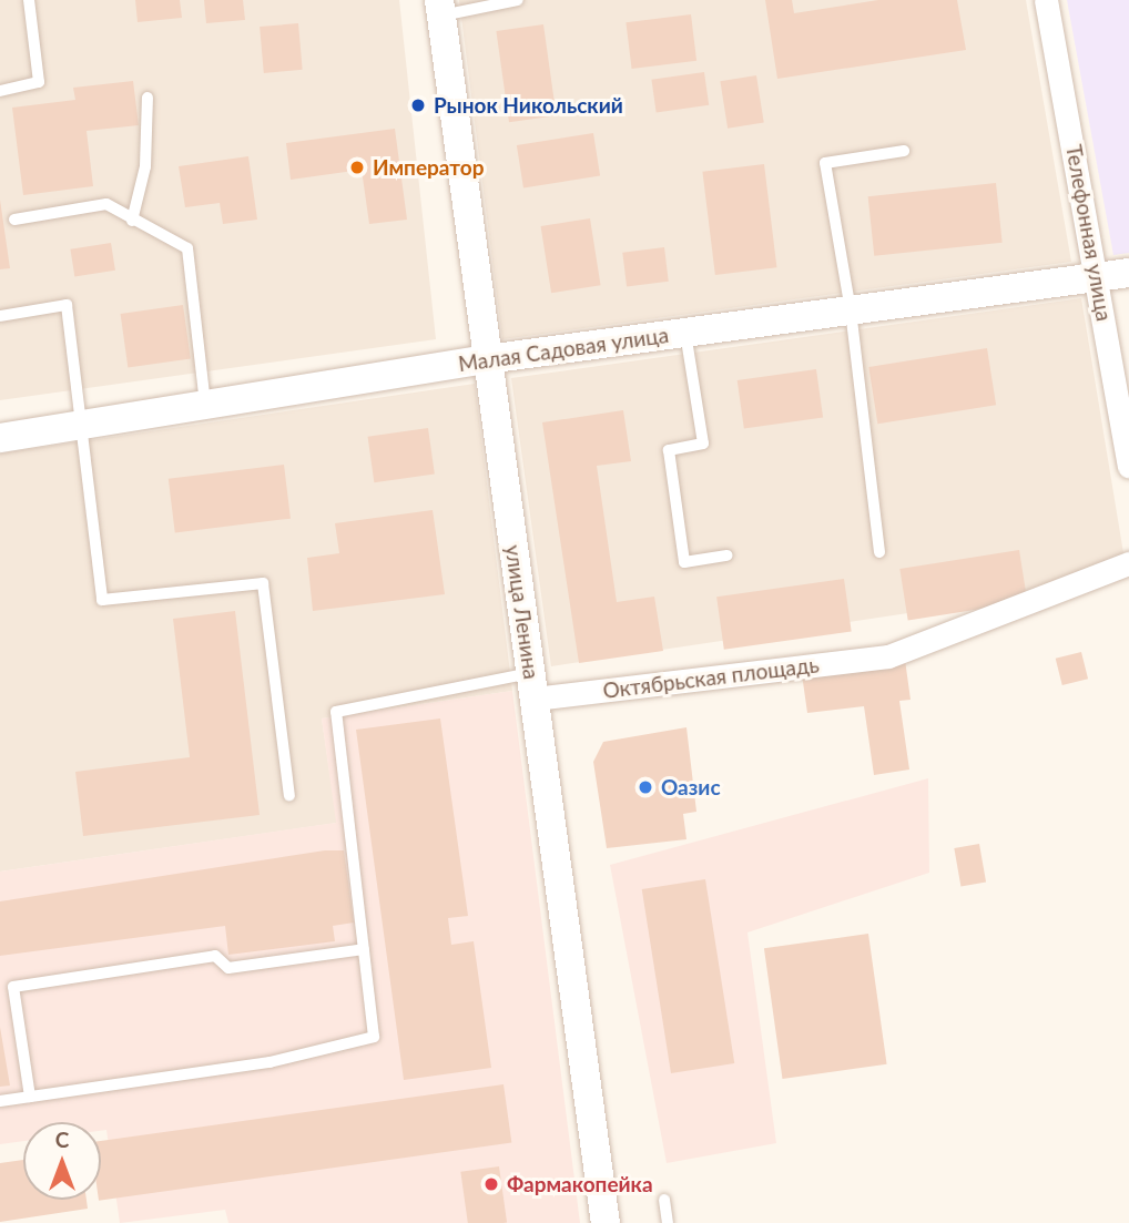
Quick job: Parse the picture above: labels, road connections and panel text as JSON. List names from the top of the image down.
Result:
{
  "streets": {
    "street": [
      "Телефонная улица",
      "Малая Садовая улица",
      "улица Ленина",
      "Октябрьская площадь"
    ]
  },
  "crossings": [
    ["Телефонная улица", "Малая Садовая улица"],
    ["Малая Садовая улица", "улица Ленина"],
    ["улица Ленина", "Октябрьская площадь"]
  ],
  "places": [
    "Рынок Никольский",
    "Император",
    "Оазис",
    "Фармакопейка"
  ],
  "north": "top"
}
